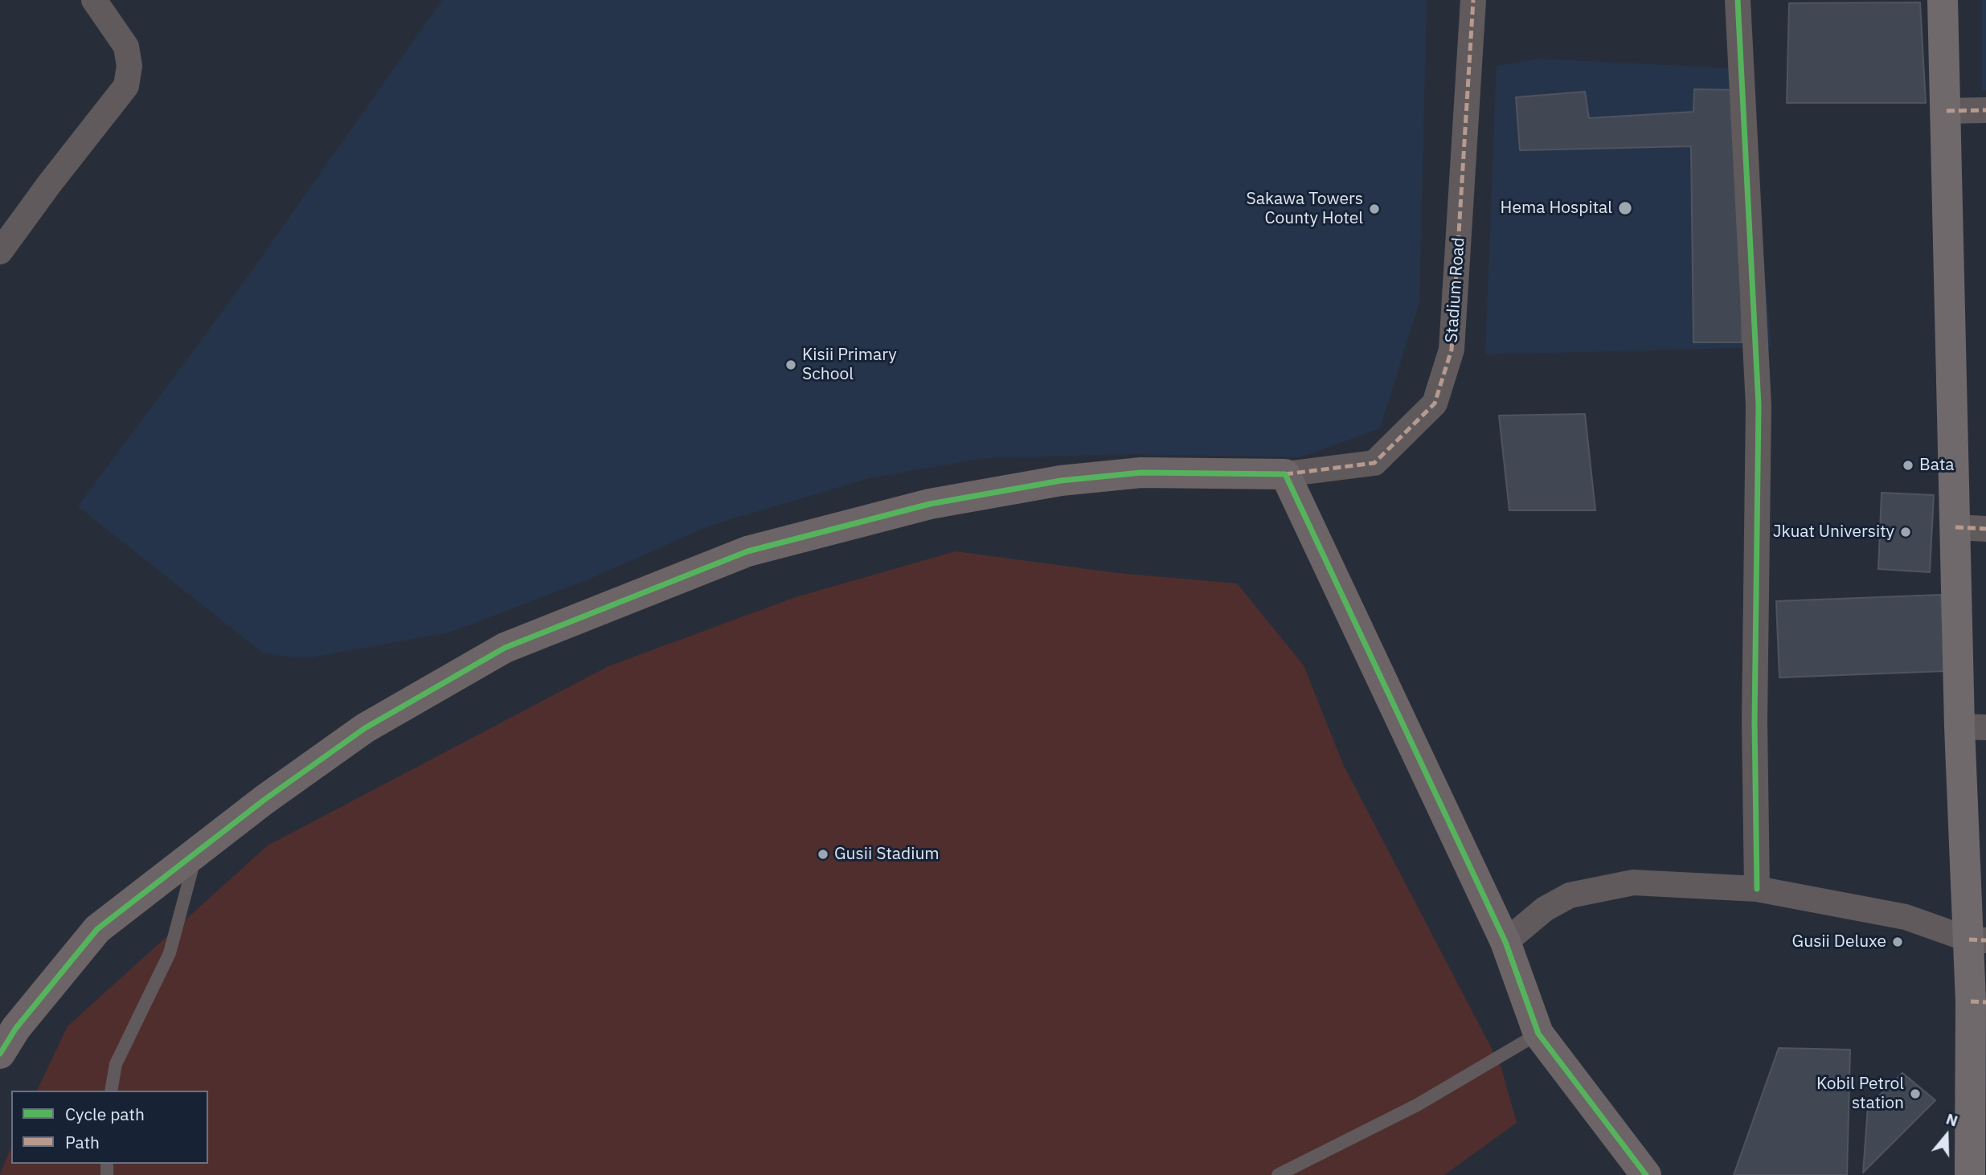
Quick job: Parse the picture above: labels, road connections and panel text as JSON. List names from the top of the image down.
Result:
{
  "streets": {
    "street": ["Stadium Road"]
  },
  "places": [
    "Hema Hospital",
    "Sakawa Towers County Hotel",
    "Kisii Primary School",
    "Bata",
    "Jkuat University",
    "Gusii Stadium",
    "Gusii Deluxe",
    "Kobil Petrol station"
  ],
  "legend": ["Cycle path", "Path"],
  "north": "top"
}
